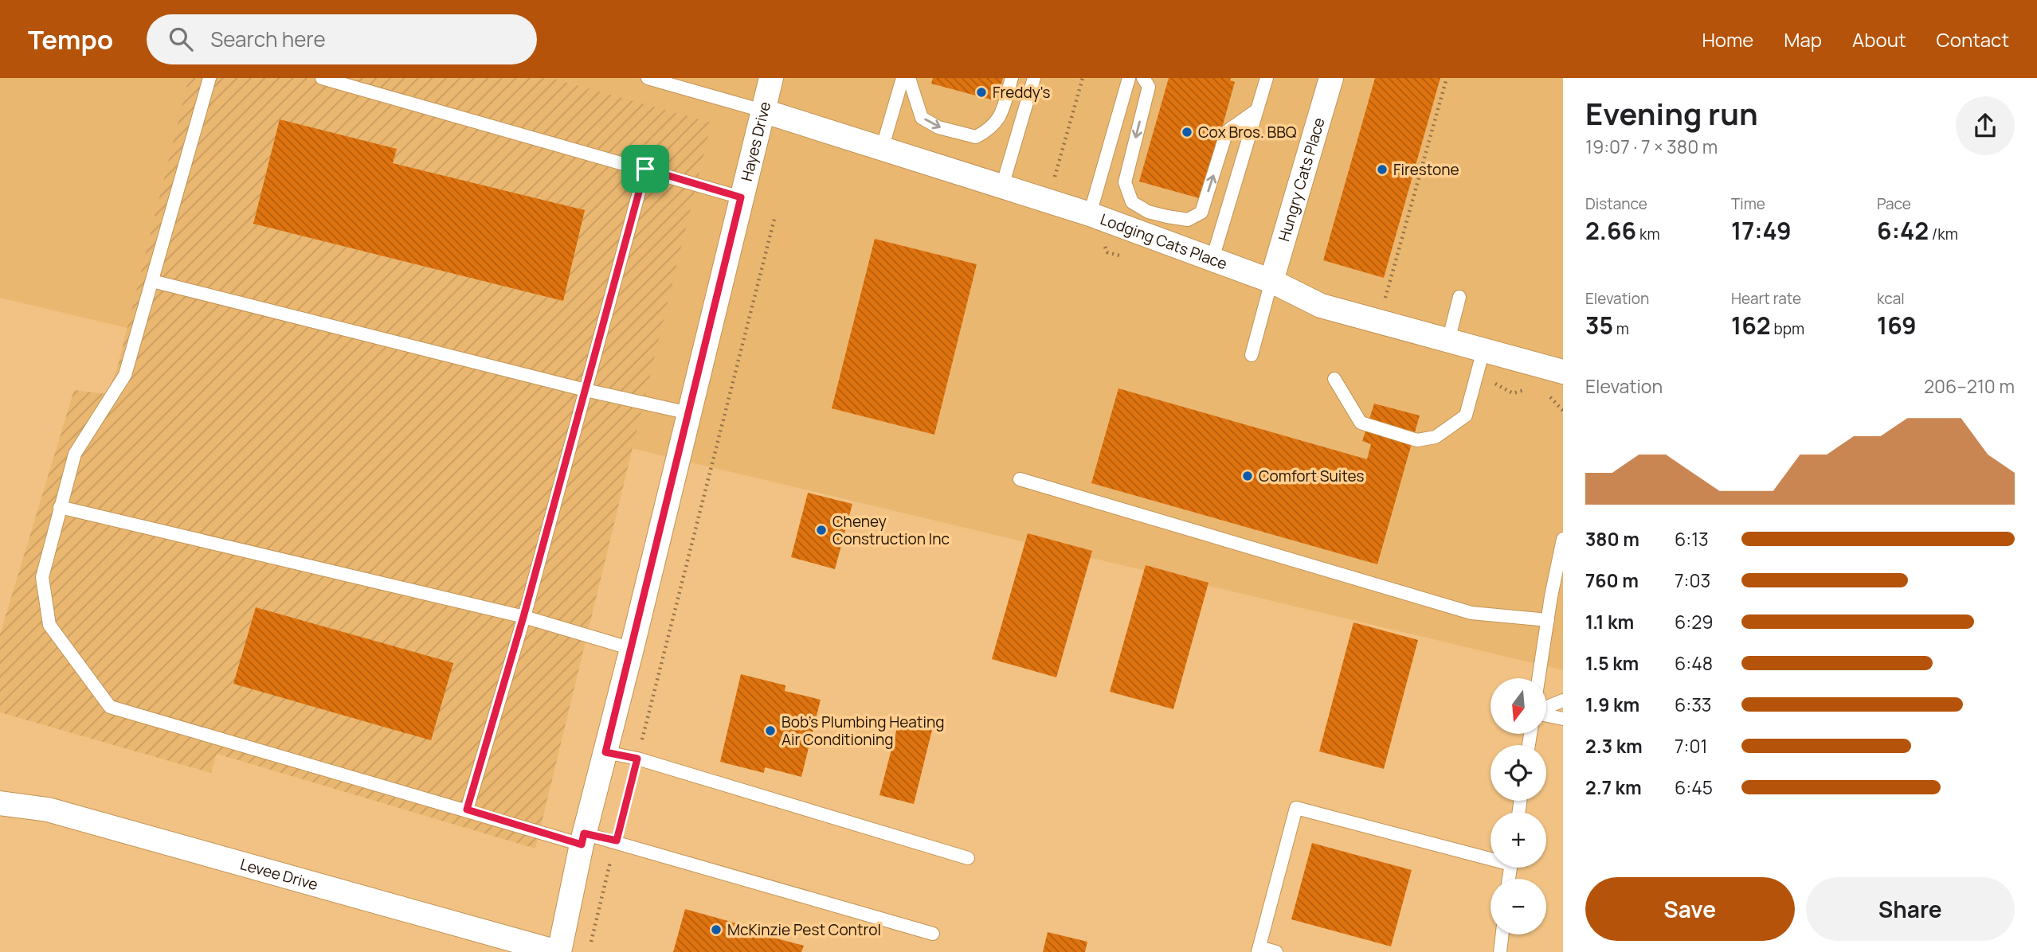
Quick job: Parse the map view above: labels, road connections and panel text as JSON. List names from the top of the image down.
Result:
{
  "streets": {
    "street": [
      "Hayes Drive",
      "Hungry Cats Place",
      "Lodging Cats Place",
      "Levee Drive"
    ]
  },
  "crossings": [
    ["Hayes Drive", "Lodging Cats Place"],
    ["Hayes Drive", "Levee Drive"],
    ["Hungry Cats Place", "Lodging Cats Place"]
  ],
  "places": [
    "Freddy's",
    "Cox Bros. BBQ",
    "Firestone",
    "Comfort Suites",
    "Cheney Construction Inc",
    "Bob's Plumbing Heating Air Conditioning",
    "McKinzie Pest Control"
  ],
  "north": "bottom",
  "page": {
    "header": "Tempo",
    "search": "Search here",
    "nav": [
      "Home",
      "Map",
      "About",
      "Contact"
    ],
    "heading": ["Evening run", "19:07 · 7 × 380 m"],
    "stats": [
      ["Distance", "2.66 km"],
      ["Time", "17:49"],
      ["Pace", "6:42 /km"],
      ["Elevation", "35 m"],
      ["Heart rate", "162 bpm"],
      ["kcal", "169"]
    ],
    "chart": ["Elevation", "206–210 m"],
    "list": [
      {
        "name": "380 m",
        "note": "6:13"
      },
      {
        "name": "760 m",
        "note": "7:03"
      },
      {
        "name": "1.1 km",
        "note": "6:29"
      },
      {
        "name": "1.5 km",
        "note": "6:48"
      },
      {
        "name": "1.9 km",
        "note": "6:33"
      },
      {
        "name": "2.3 km",
        "note": "7:01"
      },
      {
        "name": "2.7 km",
        "note": "6:45"
      }
    ],
    "map_buttons": ["+", "−"],
    "buttons": ["Save", "Share"]
  }
}
